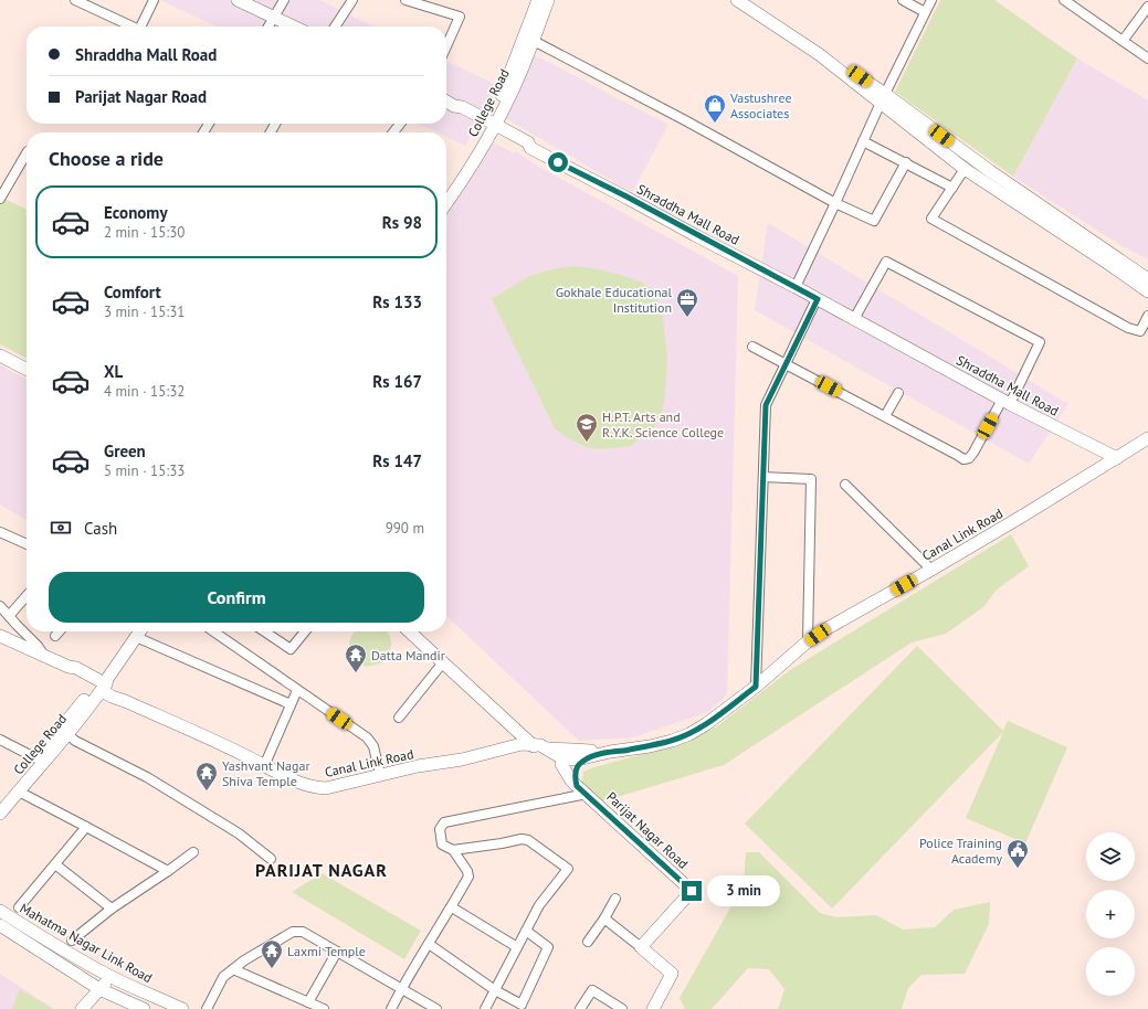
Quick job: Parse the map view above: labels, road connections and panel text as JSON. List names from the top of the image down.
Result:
{
  "streets": {
    "street": [
      "College Road",
      "Shraddha Mall Road",
      "Canal Link Road",
      "Parijat Nagar Road",
      "Mahatma Nagar Link Road"
    ]
  },
  "crossings": [
    ["College Road", "Shraddha Mall Road"],
    ["College Road", "Canal Link Road"],
    ["Shraddha Mall Road", "Canal Link Road"]
  ],
  "districts": ["PARIJAT NAGAR"],
  "places": {
    "shop": ["Vastushree Associates"],
    "office": ["Gokhale Educational Institution"],
    "school or university": ["H.P.T. Arts and R.Y.K. Science College"],
    "temple": ["Datta Mandir", "Yashvant Nagar Shiva Temple", "Laxmi Temple"],
    "public building": ["Police Training Academy"]
  },
  "page": {
    "banner": ["Shraddha Mall Road", "Parijat Nagar Road"],
    "heading": "Choose a ride",
    "list": [
      {
        "name": "Economy",
        "note": "2 min · 15:30",
        "value": "Rs 98"
      },
      {
        "name": "Comfort",
        "note": "3 min · 15:31",
        "value": "Rs 133"
      },
      {
        "name": "XL",
        "note": "4 min · 15:32",
        "value": "Rs 167"
      },
      {
        "name": "Green",
        "note": "5 min · 15:33",
        "value": "Rs 147"
      }
    ],
    "pay": ["Cash", "990 m"],
    "buttons": "Confirm",
    "map_buttons": ["+", "−"],
    "bubble": "3 min"
  }
}
